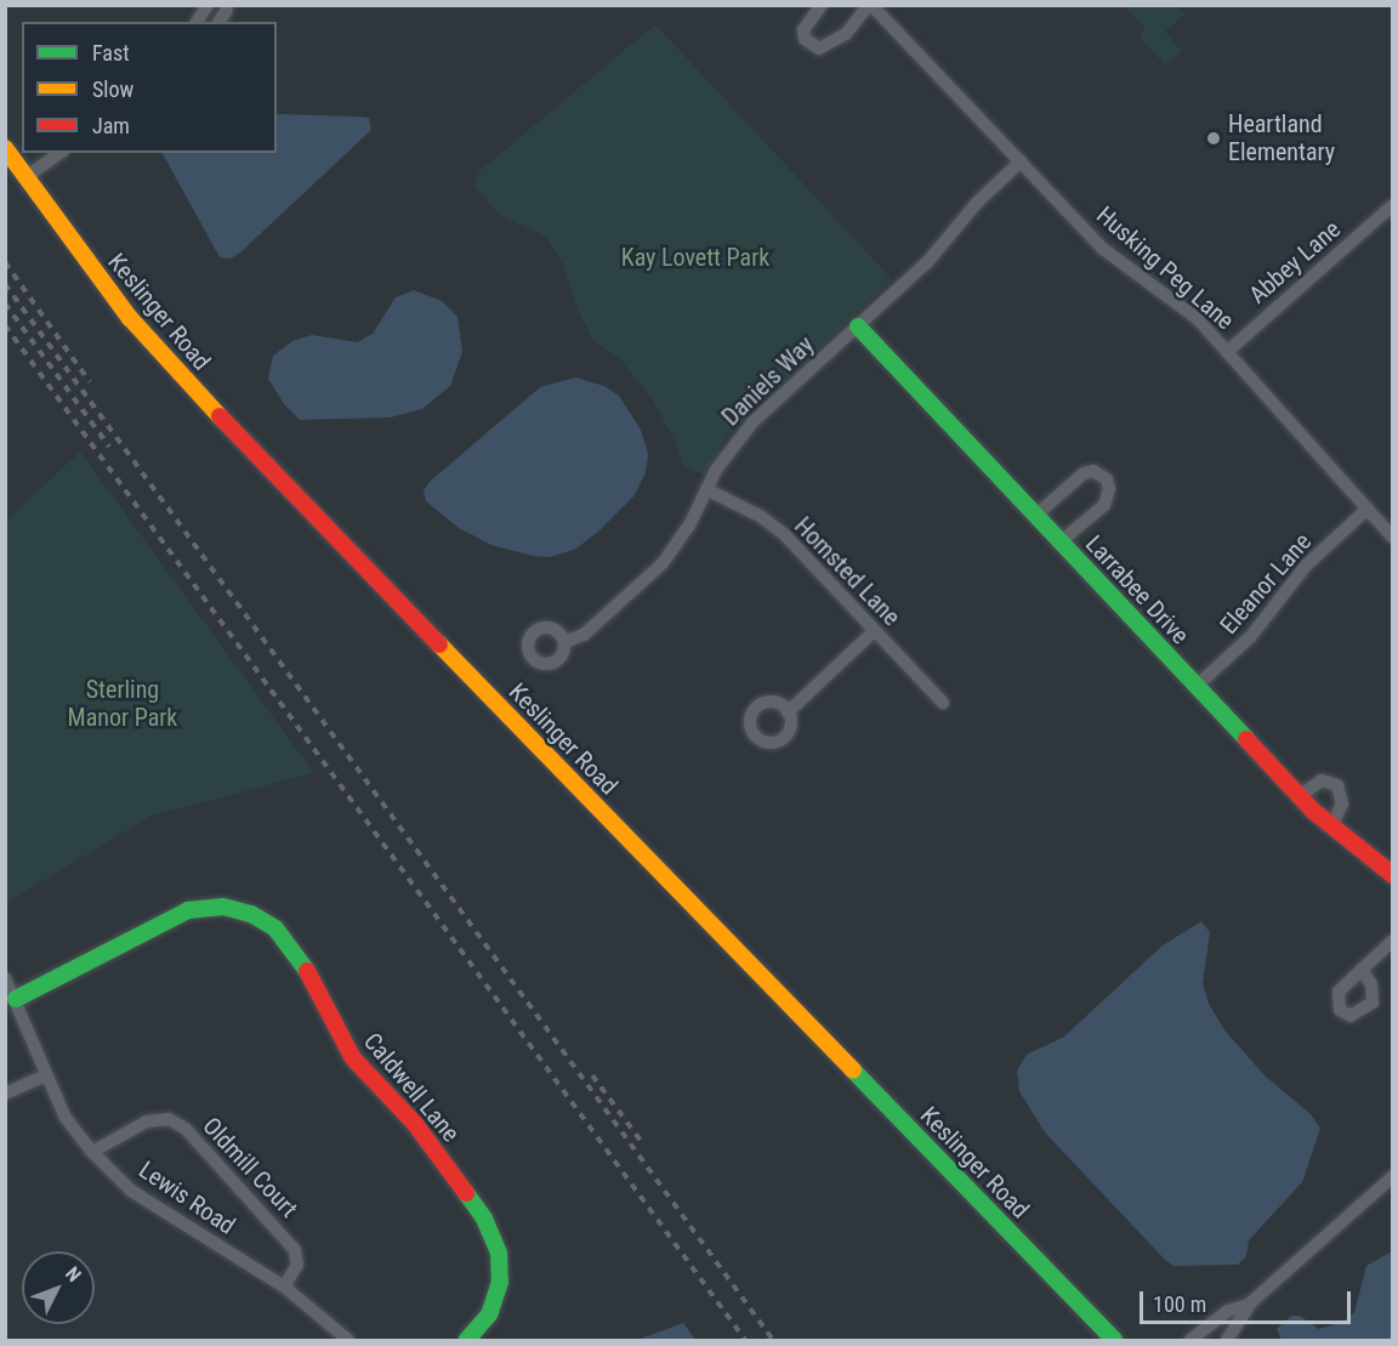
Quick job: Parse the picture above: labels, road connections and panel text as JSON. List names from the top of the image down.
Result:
{
  "streets": {
    "main road": ["Keslinger Road", "Larrabee Drive", "Caldwell Lane"],
    "street": [
      "Abbey Lane",
      "Husking Peg Lane",
      "Daniels Way",
      "Homsted Lane",
      "Eleanor Lane",
      "Oldmill Court",
      "Lewis Road"
    ]
  },
  "crossings": [
    ["Abbey Lane", "Husking Peg Lane"],
    ["Husking Peg Lane", "Daniels Way"],
    ["Husking Peg Lane", "Eleanor Lane"],
    ["Daniels Way", "Homsted Lane"],
    ["Daniels Way", "Larrabee Drive"],
    ["Eleanor Lane", "Larrabee Drive"],
    ["Caldwell Lane", "Lewis Road"],
    ["Oldmill Court", "Lewis Road"]
  ],
  "parks": ["Kay Lovett Park", "Sterling Manor Park"],
  "places": ["Heartland Elementary"],
  "legend": ["Fast", "Slow", "Jam"],
  "scale_bar": "100 m",
  "north": "top right"
}
